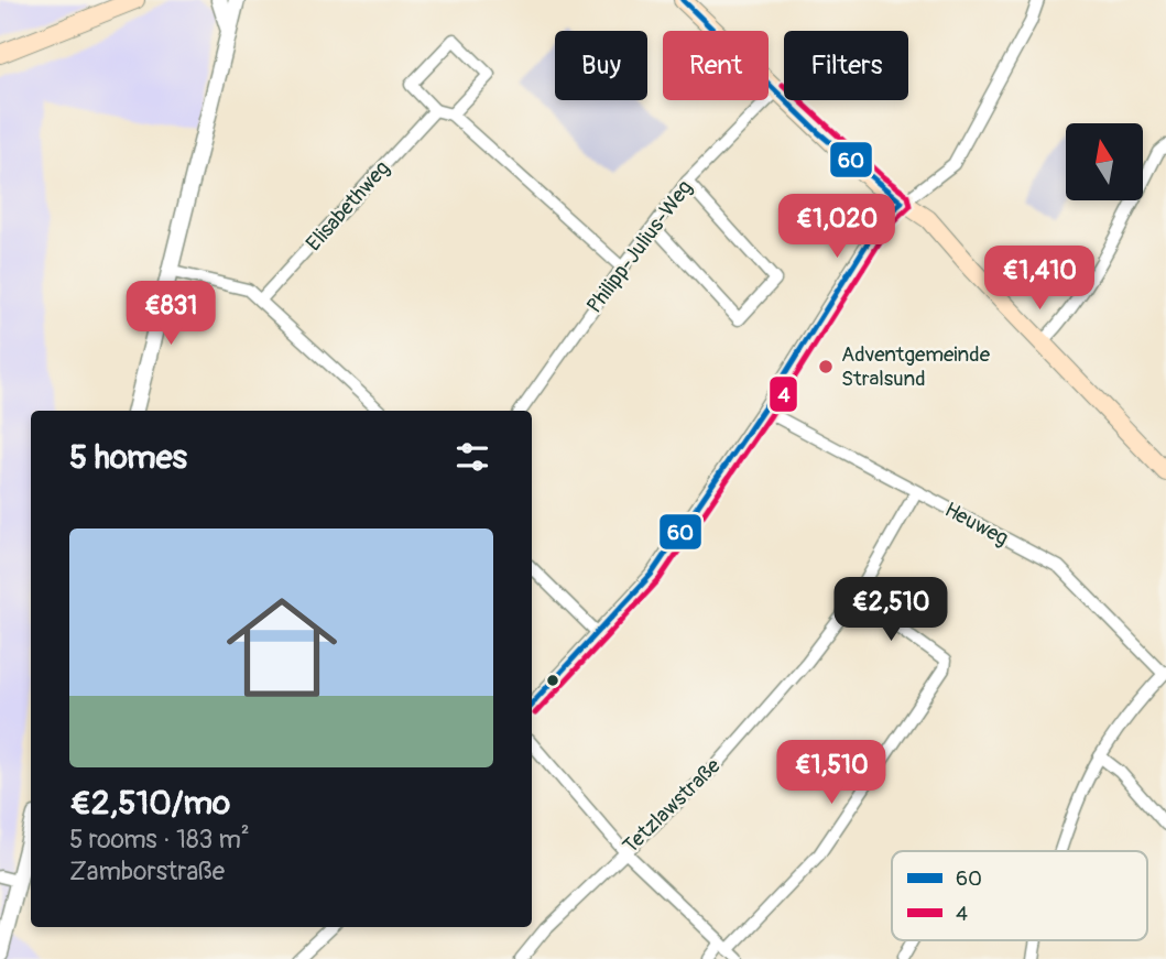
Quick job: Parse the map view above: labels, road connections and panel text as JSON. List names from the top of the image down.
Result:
{
  "streets": {
    "street": [
      "Elisabethweg",
      "Philipp-Julius-Weg",
      "Heuweg",
      "Tetzlawstraße"
    ]
  },
  "crossings": [
    ["Heuweg", "Tetzlawstraße"]
  ],
  "places": ["Adventgemeinde Stralsund"],
  "lines": ["transit line 60", "transit line 4"],
  "legend": ["60", "4"],
  "north": "top",
  "page": {
    "chip": ["Buy", "Rent", "Filters"],
    "price": [
      "€1,020",
      "€1,410",
      "€831",
      "€2,510",
      "€1,510"
    ],
    "heading": "5 homes",
    "list": [
      {
        "name": "€2,510/mo",
        "note": "5 rooms · 183 m² · Zamborstraße"
      }
    ]
  }
}
